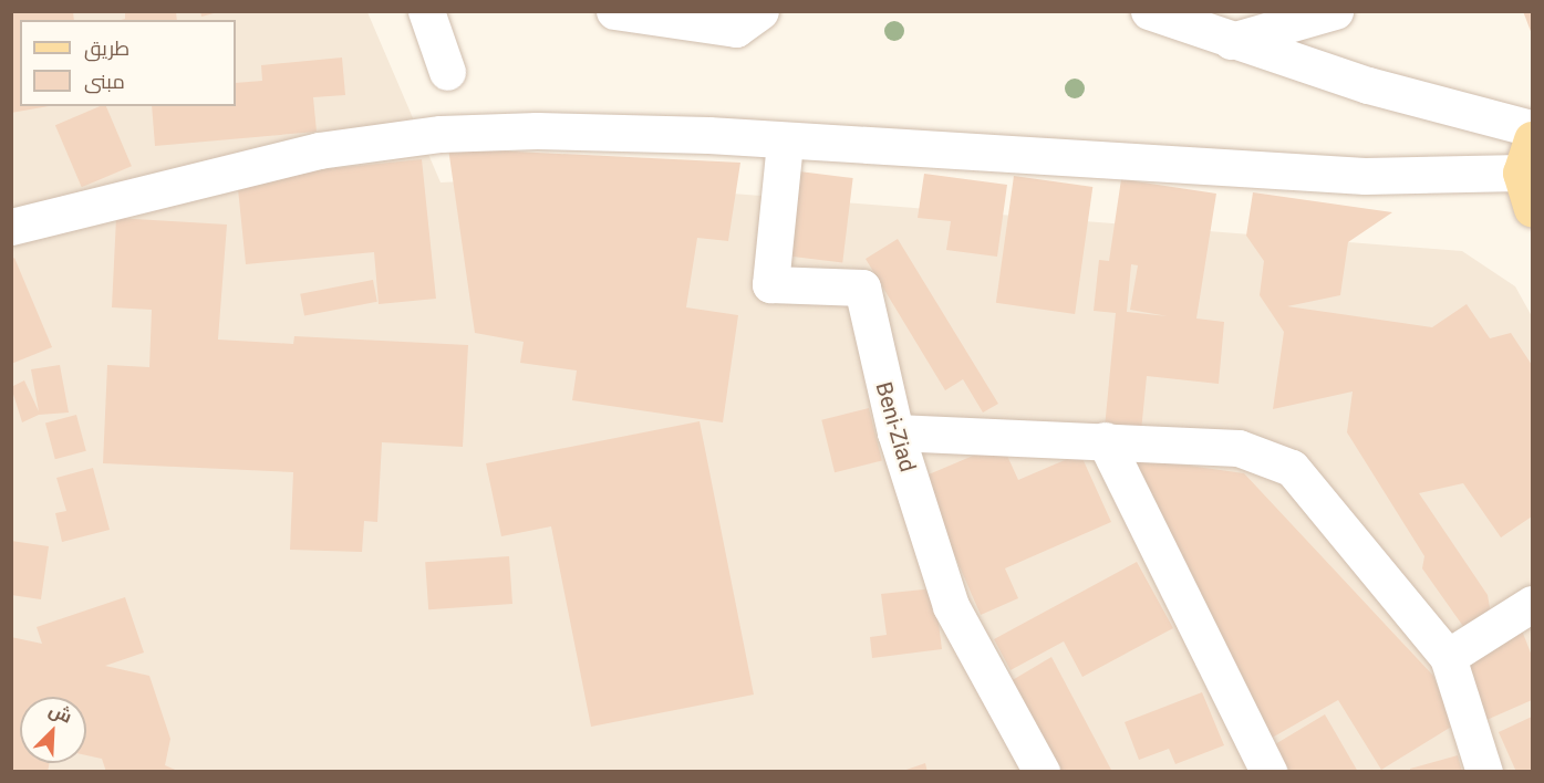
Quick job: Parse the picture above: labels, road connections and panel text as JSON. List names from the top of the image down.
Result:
{
  "streets": {
    "street": ["Beni-Ziad"]
  },
  "legend": ["طريق", "مبنى"],
  "north": "top right"
}
